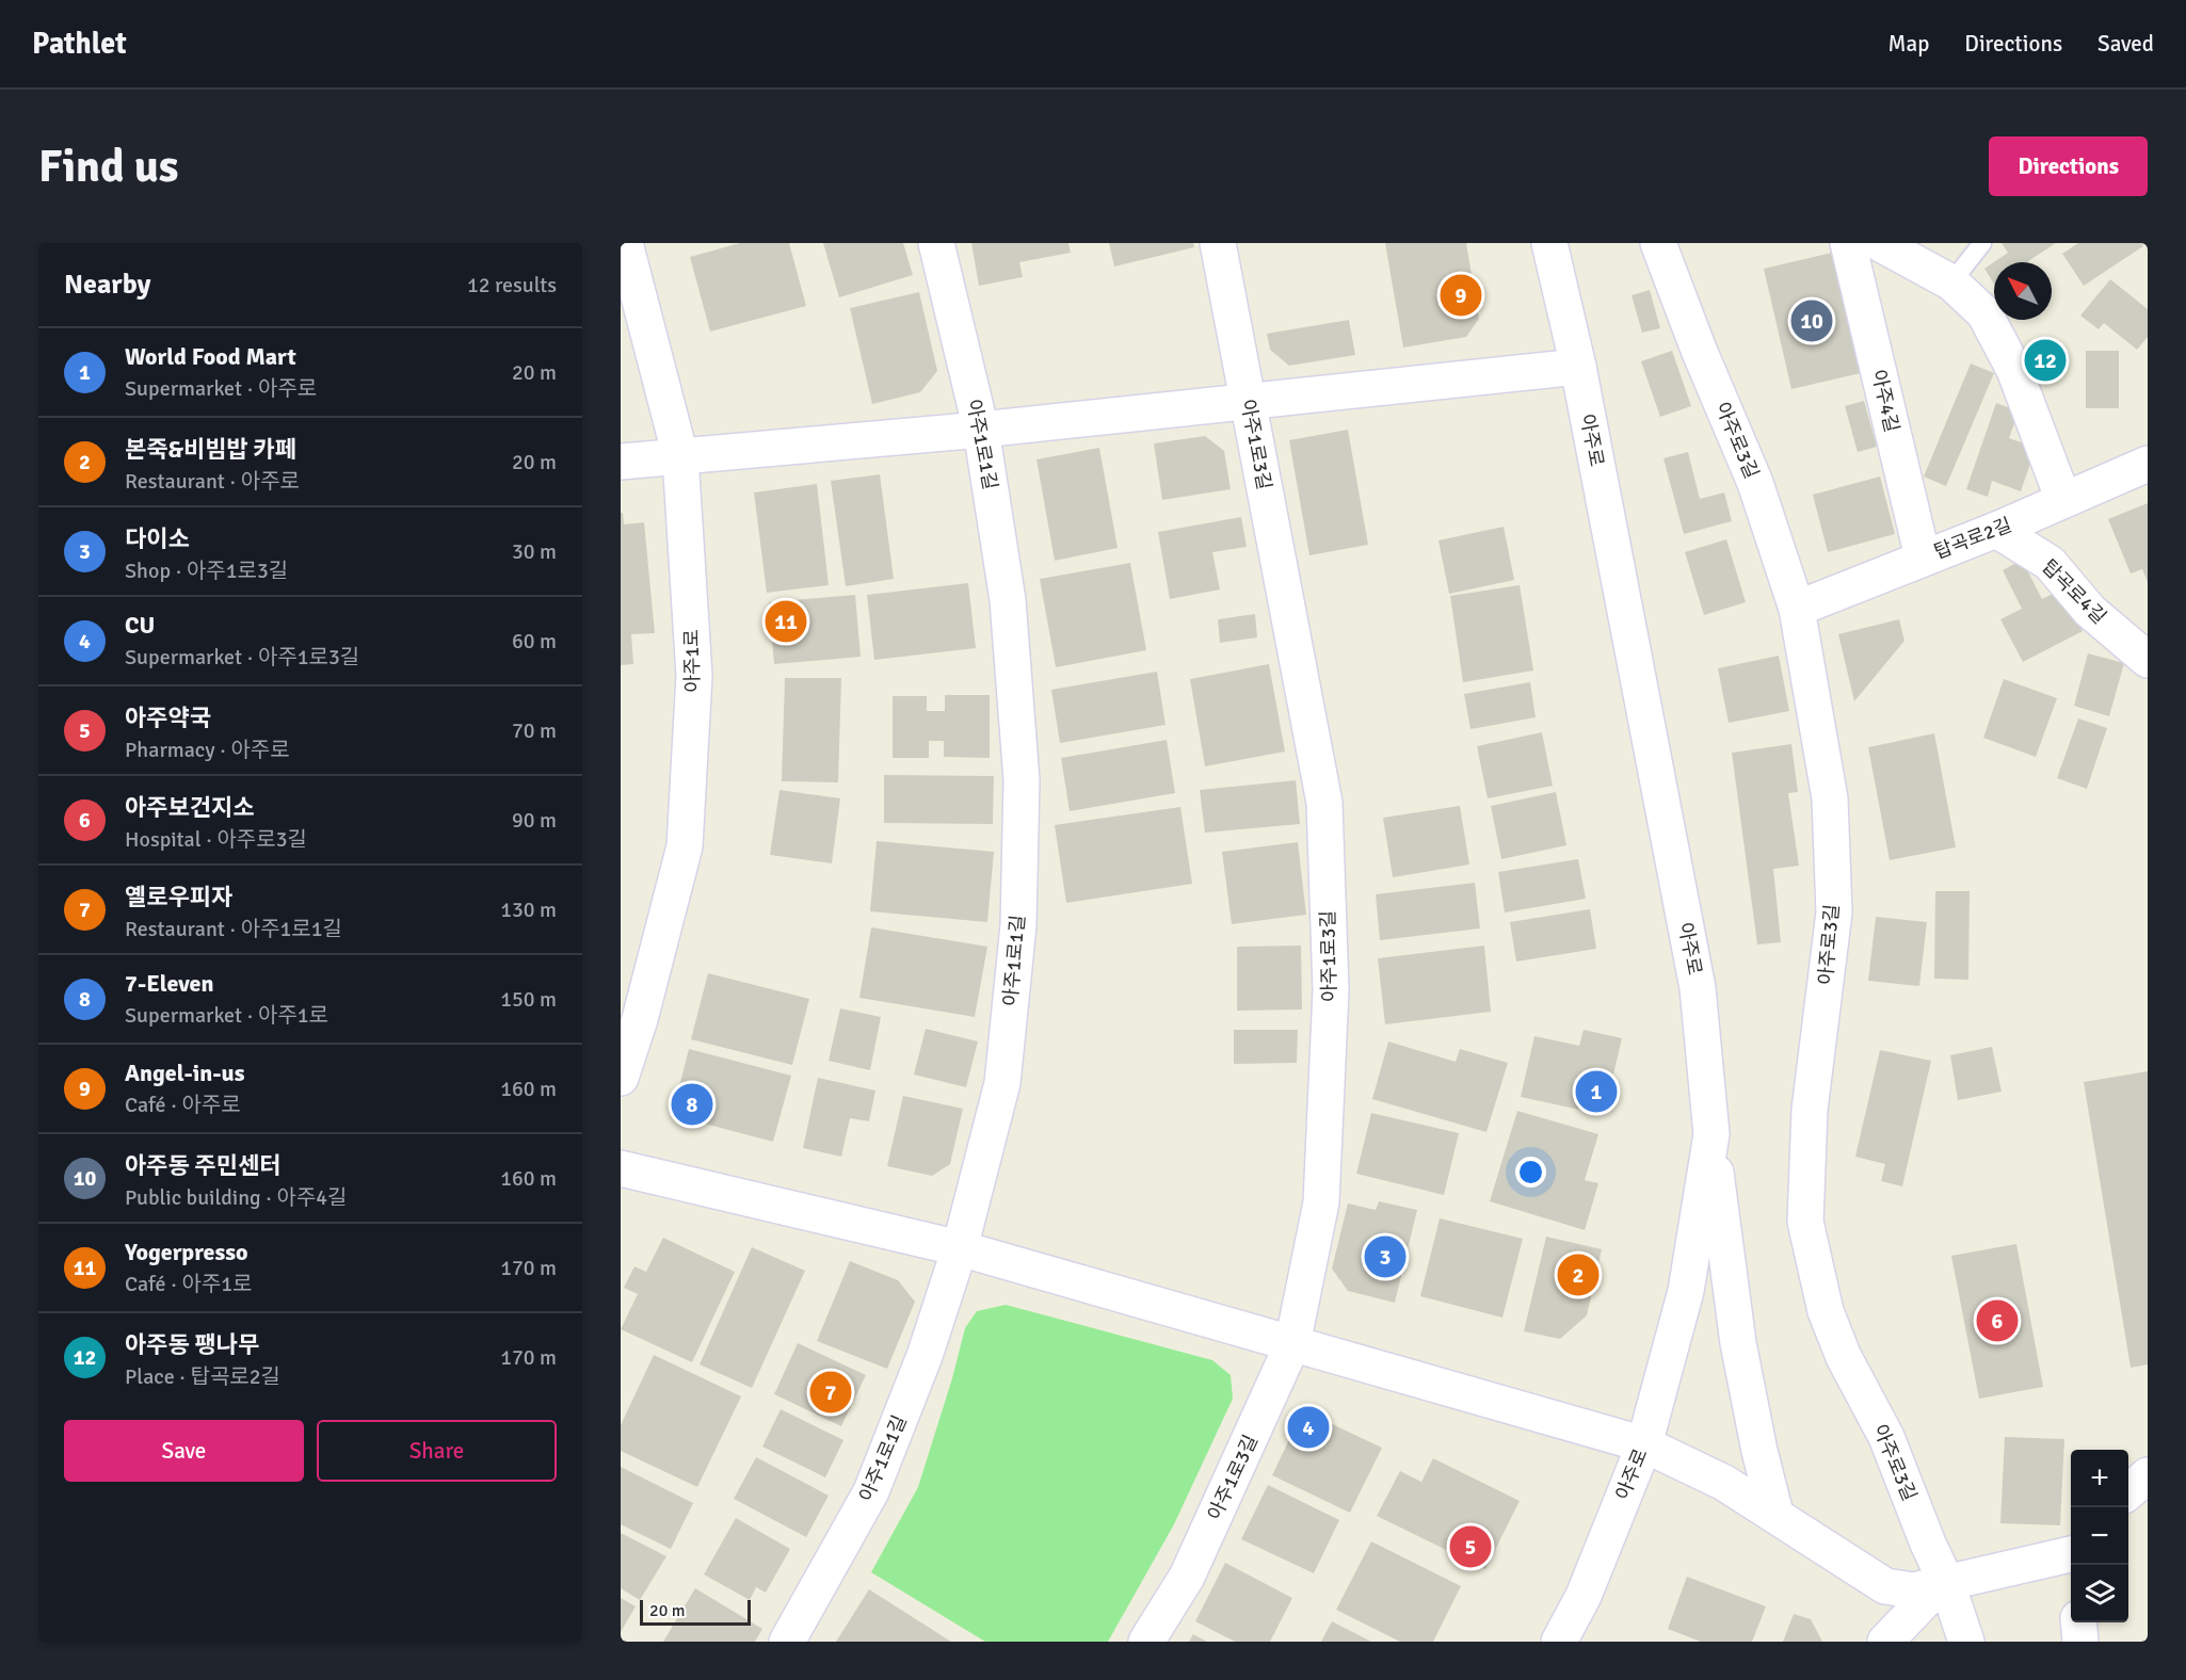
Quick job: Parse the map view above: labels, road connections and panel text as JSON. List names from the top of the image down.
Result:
{
  "streets": {
    "street": [
      "아주4길",
      "아주로",
      "아주로3길",
      "아주1로1길",
      "아주1로3길",
      "탑곡로2길",
      "탑곡로4길",
      "아주1로"
    ]
  },
  "crossings": [
    ["아주4길", "탑곡로2길"],
    ["아주로3길", "탑곡로2길"],
    ["탑곡로2길", "탑곡로4길"]
  ],
  "scale_bar": "20 m",
  "north": "top left",
  "page": {
    "header": "Pathlet",
    "nav": ["Map", "Directions", "Saved"],
    "buttons": [
      "Directions",
      ["Save", "Share"]
    ],
    "title": "Find us",
    "heading": ["Nearby", "12 results"],
    "pins": [
      "9",
      "10",
      "12",
      "11",
      "1",
      "8",
      "3",
      "2",
      "6",
      "7",
      "4",
      "5"
    ],
    "list": [
      {
        "mark": "1",
        "name": "World Food Mart",
        "note": "Supermarket · 아주로",
        "value": "20 m"
      },
      {
        "mark": "2",
        "name": "본죽&비빔밥 카페",
        "note": "Restaurant · 아주로",
        "value": "20 m"
      },
      {
        "mark": "3",
        "name": "다이소",
        "note": "Shop · 아주1로3길",
        "value": "30 m"
      },
      {
        "mark": "4",
        "name": "CU",
        "note": "Supermarket · 아주1로3길",
        "value": "60 m"
      },
      {
        "mark": "5",
        "name": "아주약국",
        "note": "Pharmacy · 아주로",
        "value": "70 m"
      },
      {
        "mark": "6",
        "name": "아주보건지소",
        "note": "Hospital · 아주로3길",
        "value": "90 m"
      },
      {
        "mark": "7",
        "name": "옐로우피자",
        "note": "Restaurant · 아주1로1길",
        "value": "130 m"
      },
      {
        "mark": "8",
        "name": "7-Eleven",
        "note": "Supermarket · 아주1로",
        "value": "150 m"
      },
      {
        "mark": "9",
        "name": "Angel-in-us",
        "note": "Café · 아주로",
        "value": "160 m"
      },
      {
        "mark": "10",
        "name": "아주동 주민센터",
        "note": "Public building · 아주4길",
        "value": "160 m"
      },
      {
        "mark": "11",
        "name": "Yogerpresso",
        "note": "Café · 아주1로",
        "value": "170 m"
      },
      {
        "mark": "12",
        "name": "아주동 팽나무",
        "note": "Place · 탑곡로2길",
        "value": "170 m"
      }
    ],
    "map_buttons": ["+", "−"],
    "scale": "20 m"
  }
}
